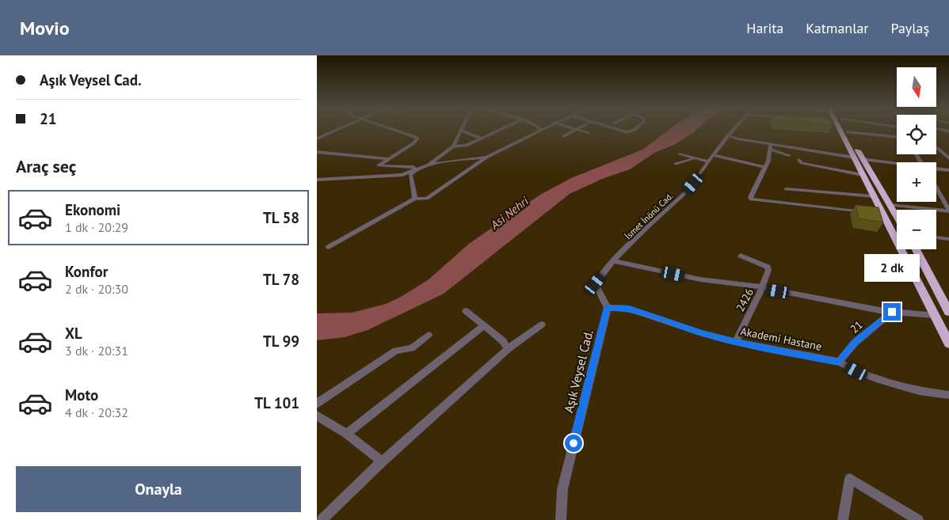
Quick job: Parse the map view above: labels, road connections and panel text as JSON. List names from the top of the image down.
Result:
{
  "streets": {
    "street": [
      "İsmet İnönü Cad.",
      "2426",
      "21",
      "Akademi Hastane",
      "Aşık Veysel Cad."
    ]
  },
  "crossings": [
    ["2426", "Akademi Hastane"],
    ["21", "Akademi Hastane"],
    ["Akademi Hastane", "Aşık Veysel Cad."]
  ],
  "water": ["Asi Nehri"],
  "north": "bottom",
  "page": {
    "header": "Movio",
    "nav": ["Harita", "Katmanlar", "Paylaş"],
    "banner": ["Aşık Veysel Cad.", "21"],
    "map_buttons": ["+", "−"],
    "heading": "Araç seç",
    "list": [
      {
        "name": "Ekonomi",
        "note": "1 dk · 20:29",
        "value": "TL 58"
      },
      {
        "name": "Konfor",
        "note": "2 dk · 20:30",
        "value": "TL 78"
      },
      {
        "name": "XL",
        "note": "3 dk · 20:31",
        "value": "TL 99"
      },
      {
        "name": "Moto",
        "note": "4 dk · 20:32",
        "value": "TL 101"
      }
    ],
    "bubble": "2 dk",
    "buttons": "Onayla"
  }
}
